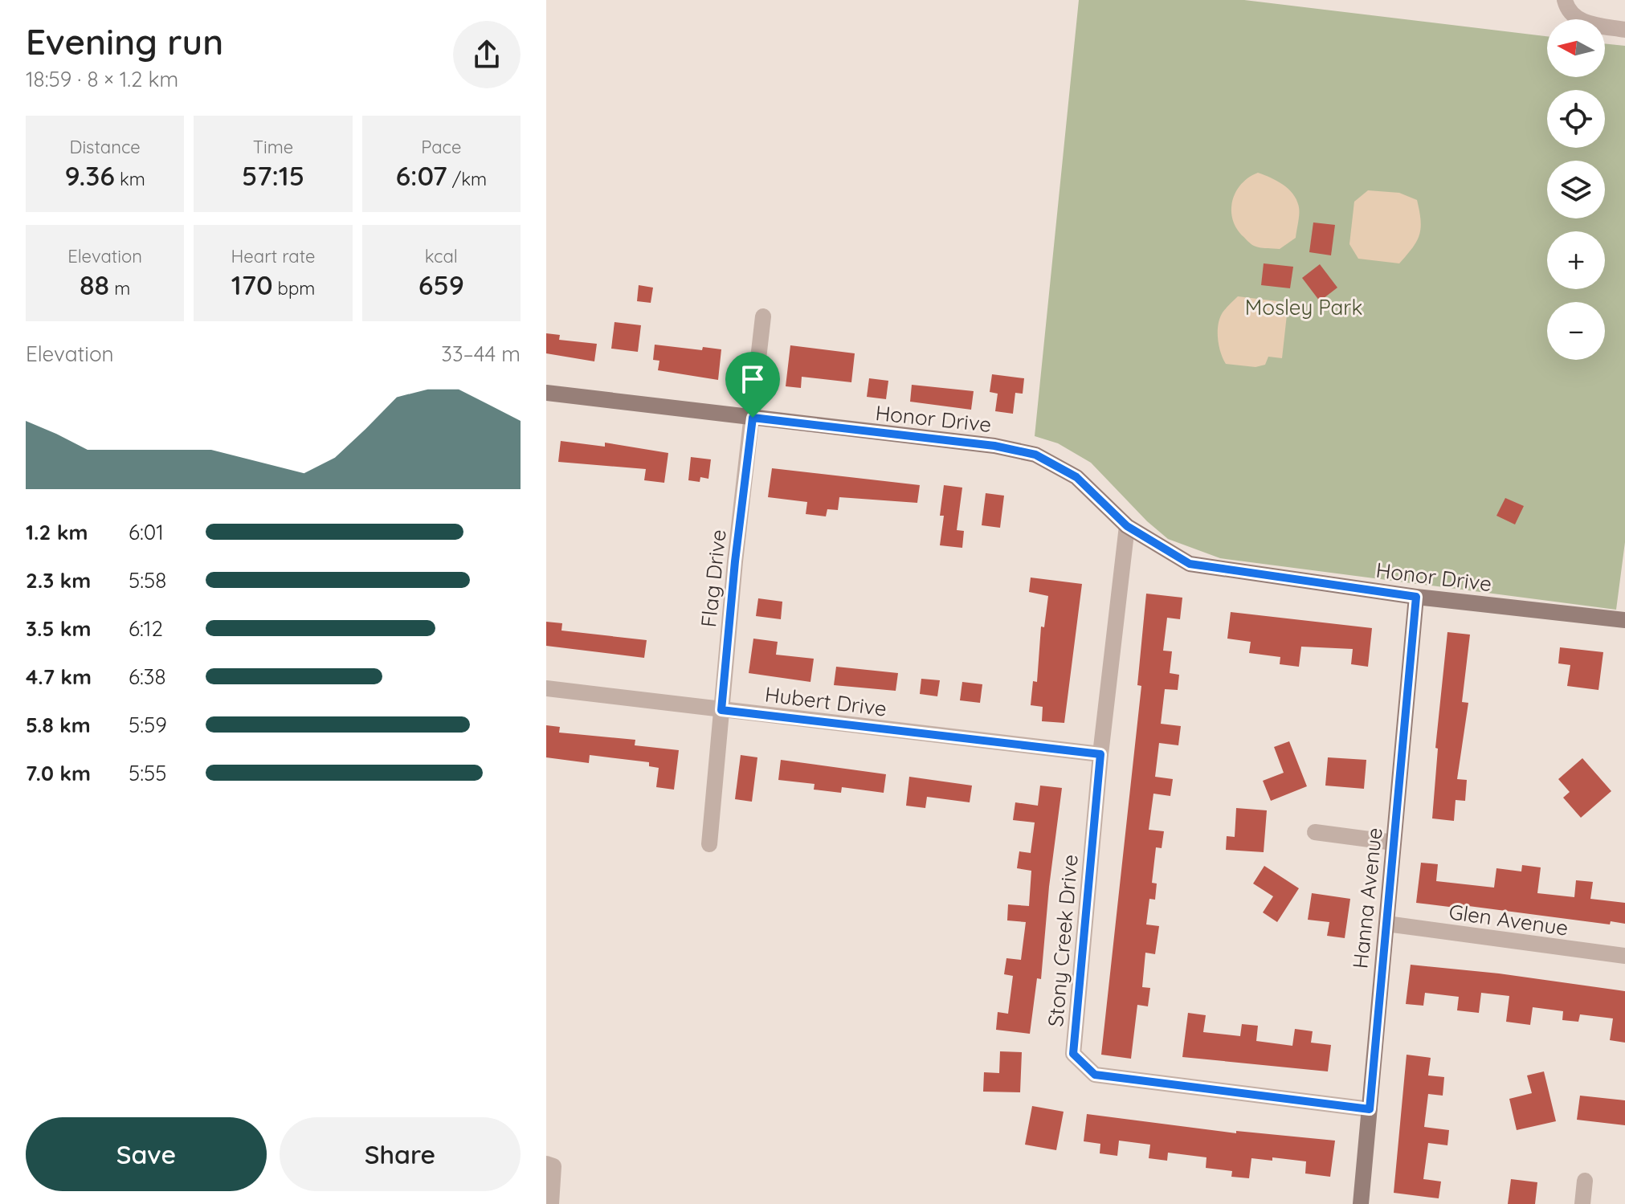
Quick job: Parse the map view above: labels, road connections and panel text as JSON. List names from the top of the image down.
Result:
{
  "streets": {
    "street": [
      "Honor Drive",
      "Flag Drive",
      "Hubert Drive",
      "Hanna Avenue",
      "Glen Avenue",
      "Stony Creek Drive"
    ]
  },
  "crossings": [
    ["Honor Drive", "Flag Drive"],
    ["Honor Drive", "Hanna Avenue"],
    ["Honor Drive", "Stony Creek Drive"],
    ["Flag Drive", "Hubert Drive"],
    ["Hubert Drive", "Stony Creek Drive"],
    ["Hanna Avenue", "Glen Avenue"],
    ["Hanna Avenue", "Stony Creek Drive"]
  ],
  "parks": ["Mosley Park"],
  "north": "left",
  "page": {
    "heading": ["Evening run", "18:59 · 8 × 1.2 km"],
    "map_buttons": ["+", "−"],
    "stats": [
      ["Distance", "9.36 km"],
      ["Time", "57:15"],
      ["Pace", "6:07 /km"],
      ["Elevation", "88 m"],
      ["Heart rate", "170 bpm"],
      ["kcal", "659"]
    ],
    "chart": ["Elevation", "33–44 m"],
    "list": [
      {
        "name": "1.2 km",
        "note": "6:01"
      },
      {
        "name": "2.3 km",
        "note": "5:58"
      },
      {
        "name": "3.5 km",
        "note": "6:12"
      },
      {
        "name": "4.7 km",
        "note": "6:38"
      },
      {
        "name": "5.8 km",
        "note": "5:59"
      },
      {
        "name": "7.0 km",
        "note": "5:55"
      }
    ],
    "buttons": ["Save", "Share"]
  }
}
